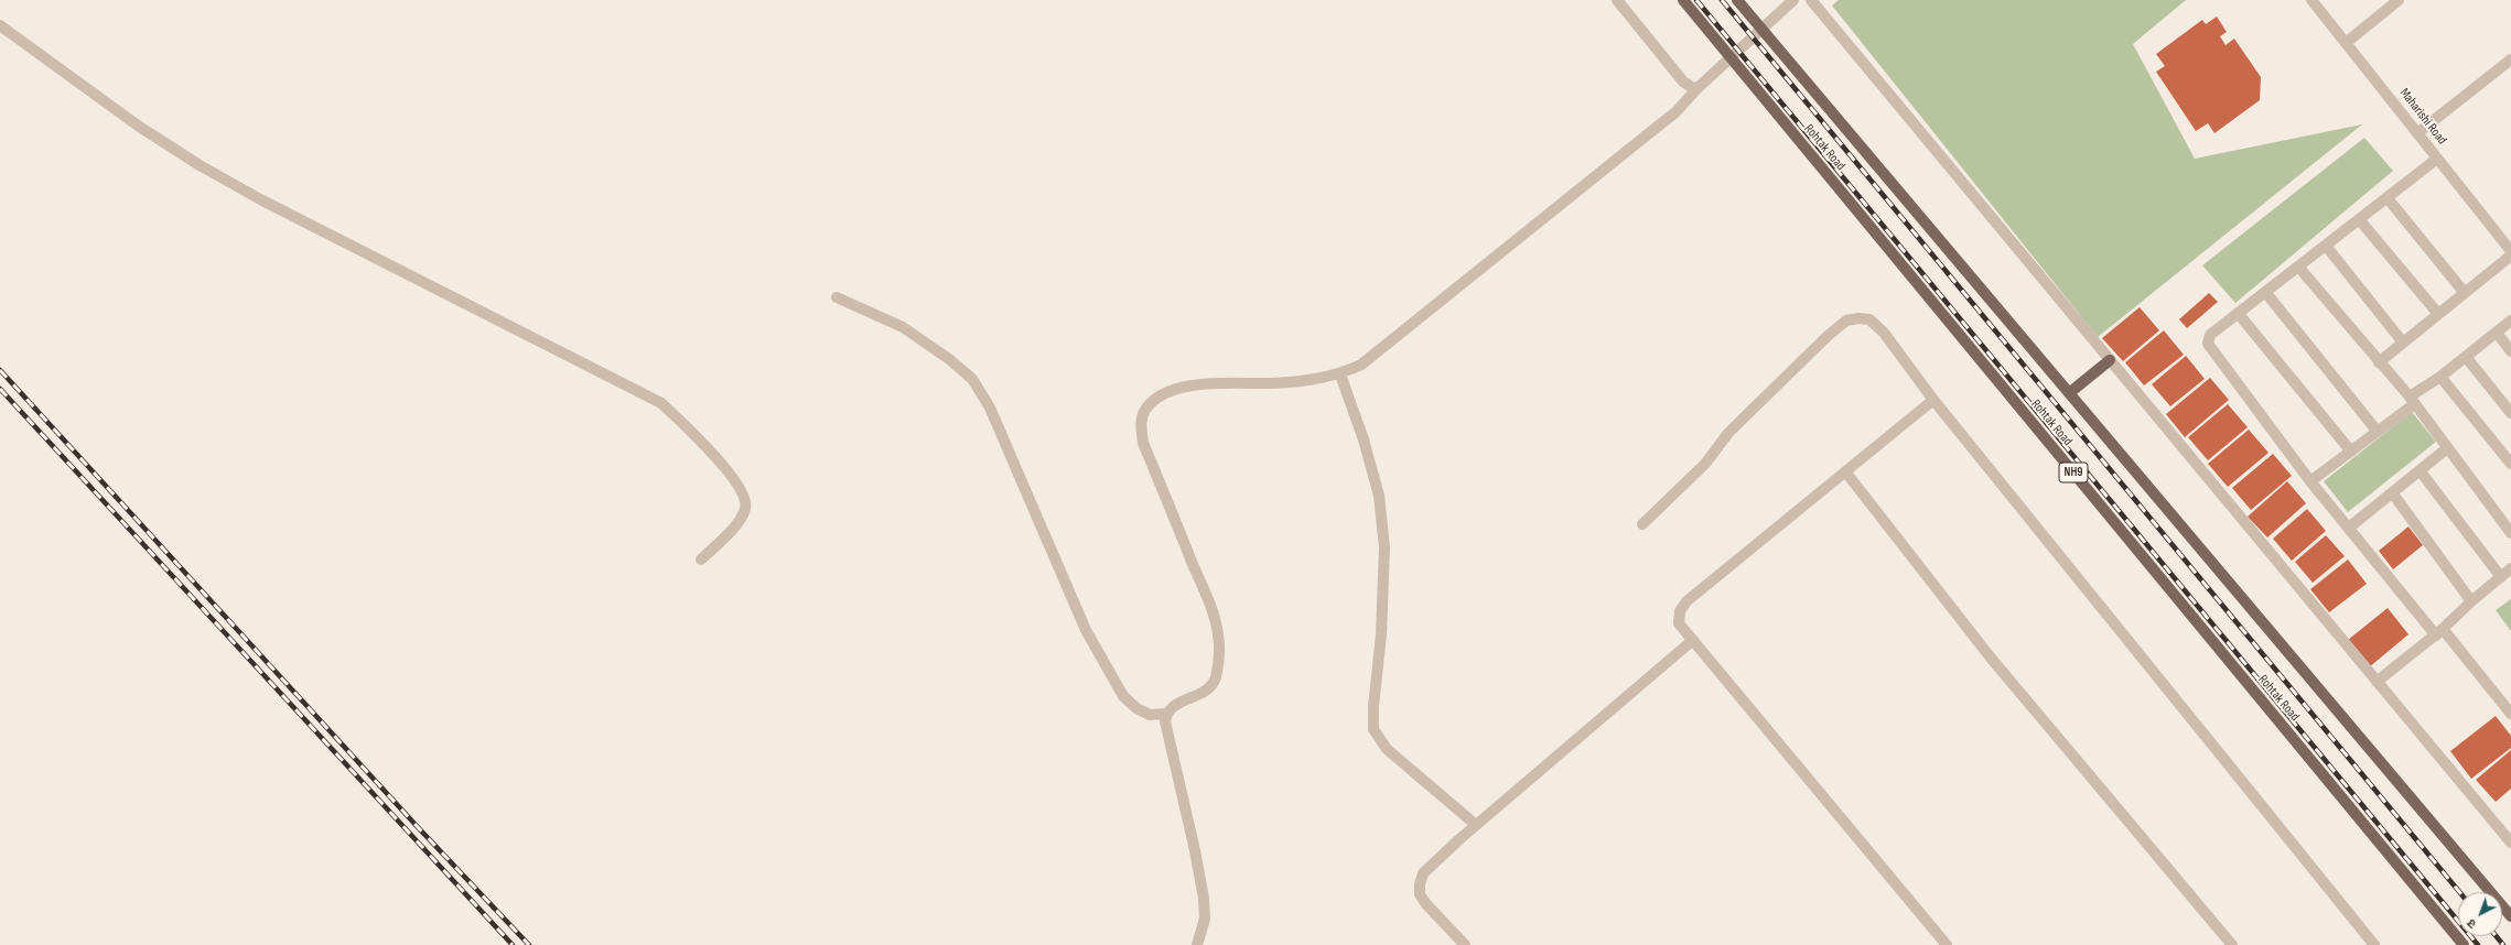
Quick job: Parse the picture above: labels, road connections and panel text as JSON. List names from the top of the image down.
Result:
{
  "streets": {
    "main road": ["Rohtak Road", "NH9"],
    "street": ["Maharishi Road"]
  },
  "north": "bottom left"
}
